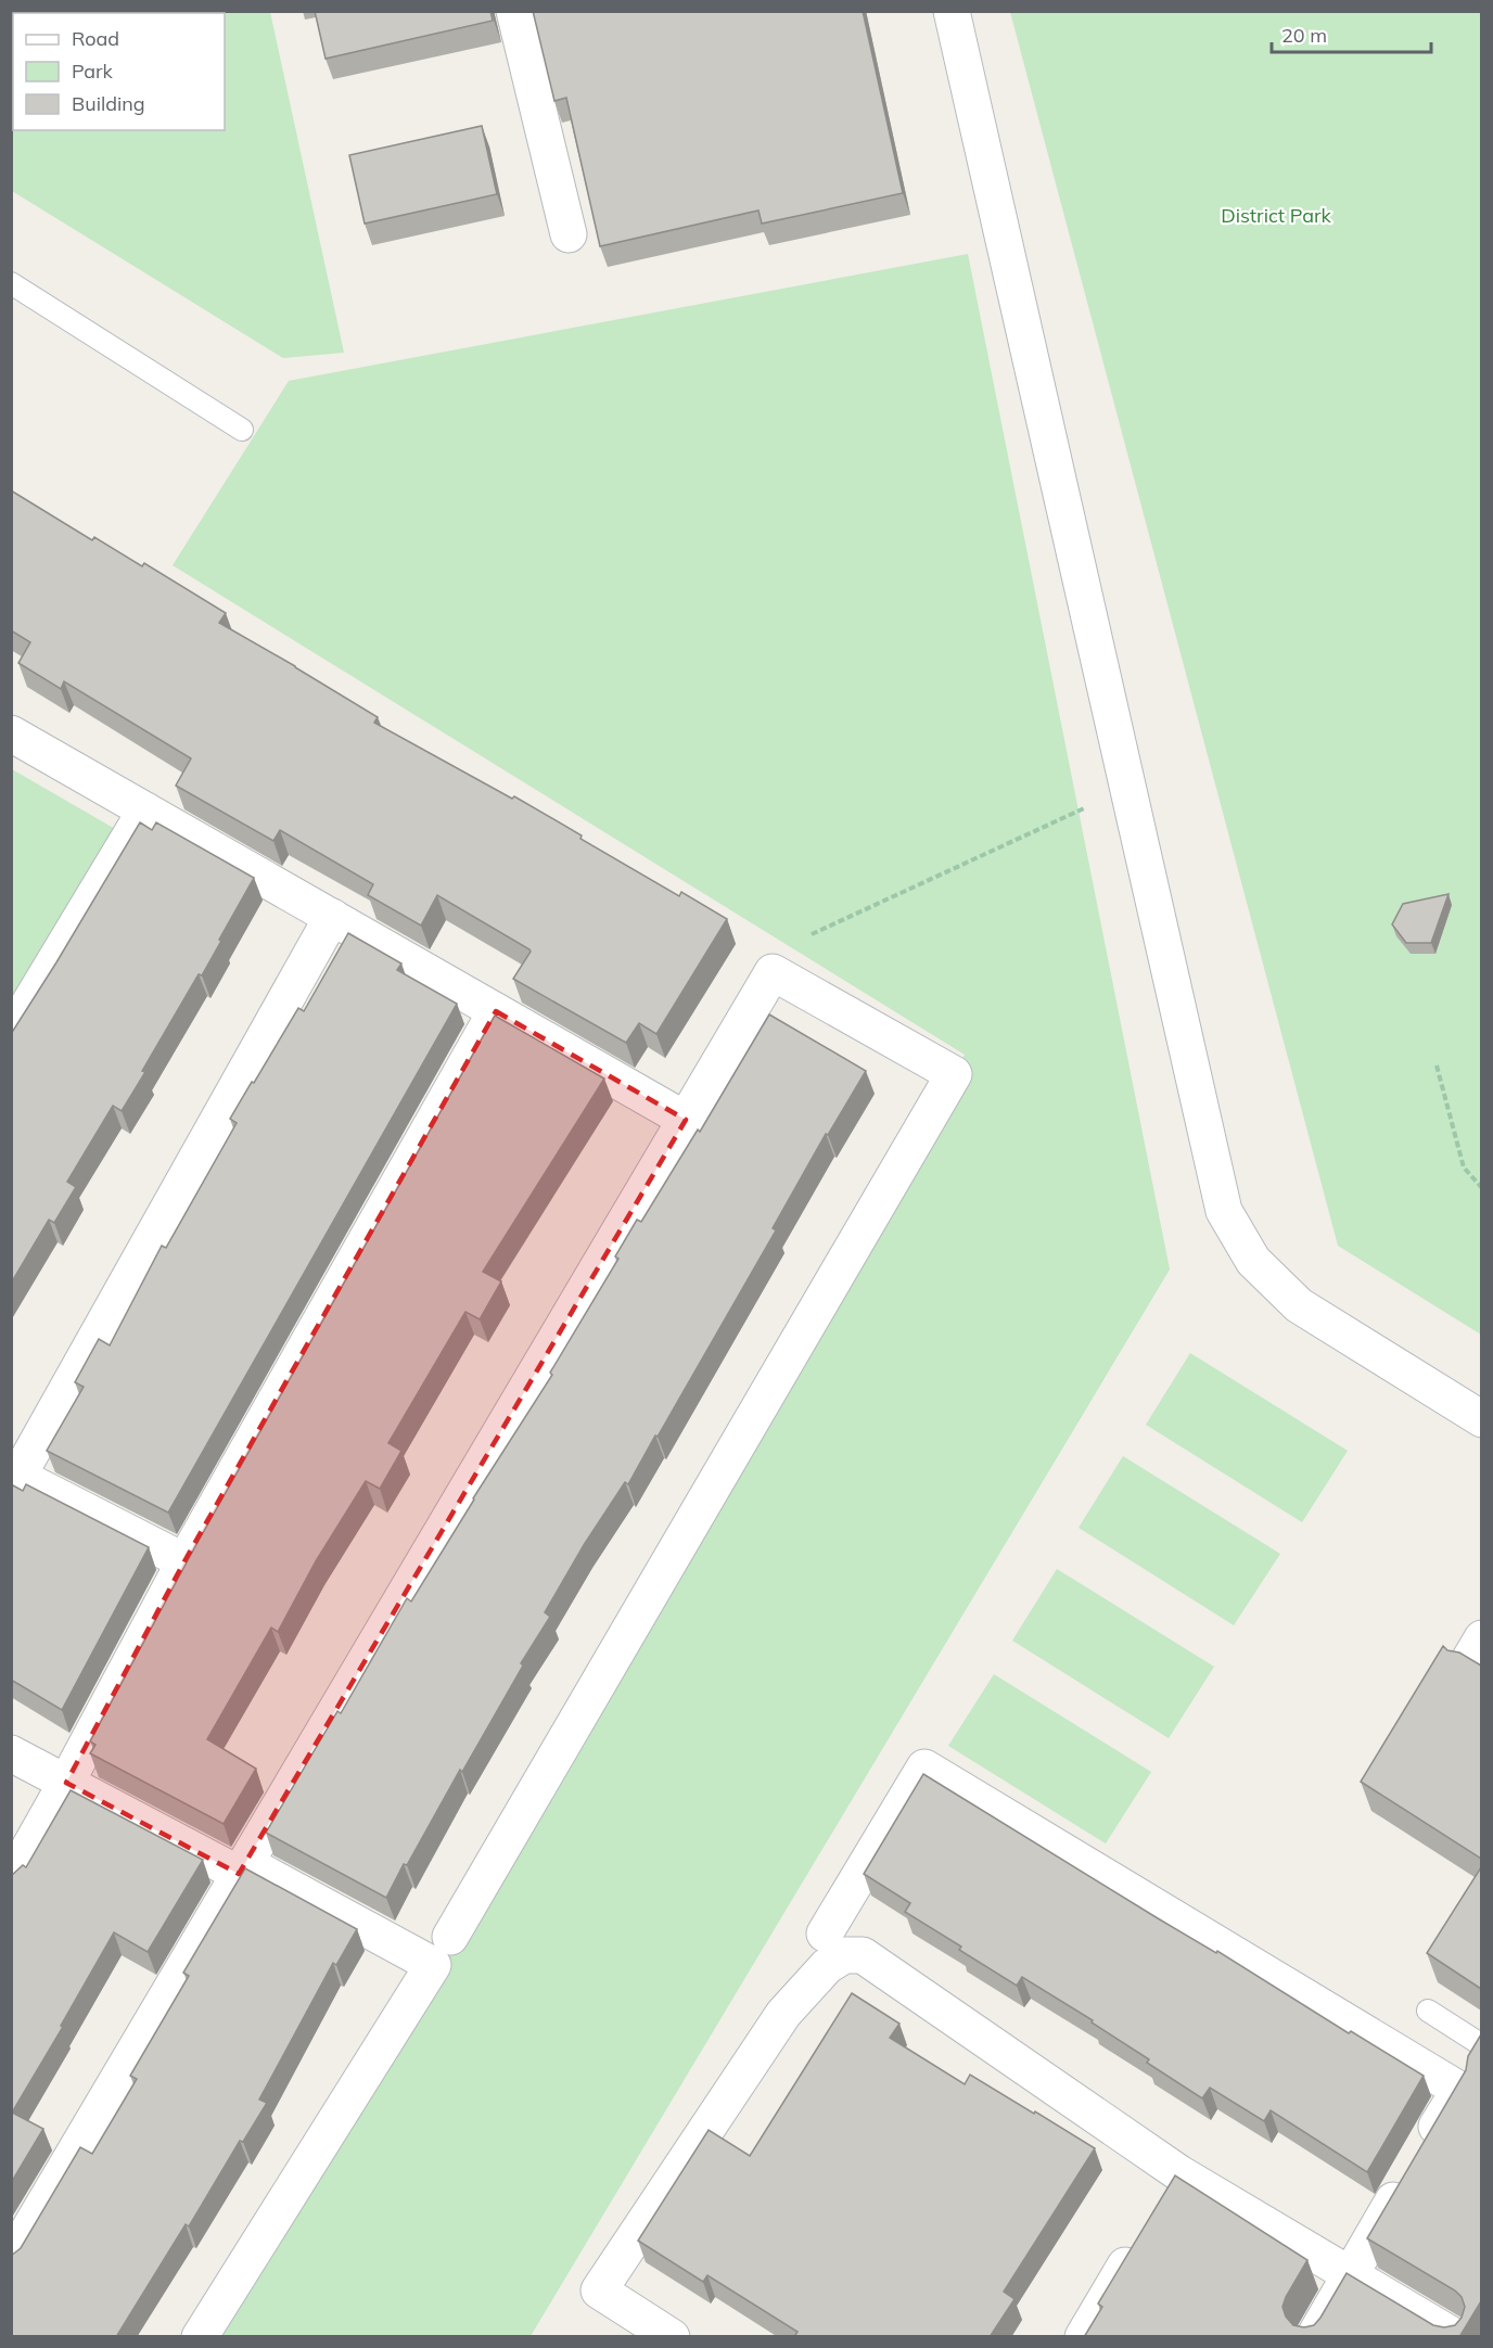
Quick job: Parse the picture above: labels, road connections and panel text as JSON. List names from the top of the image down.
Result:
{
  "parks": ["District Park"],
  "legend": ["Road", "Park", "Building"],
  "scale_bar": "20 m"
}
